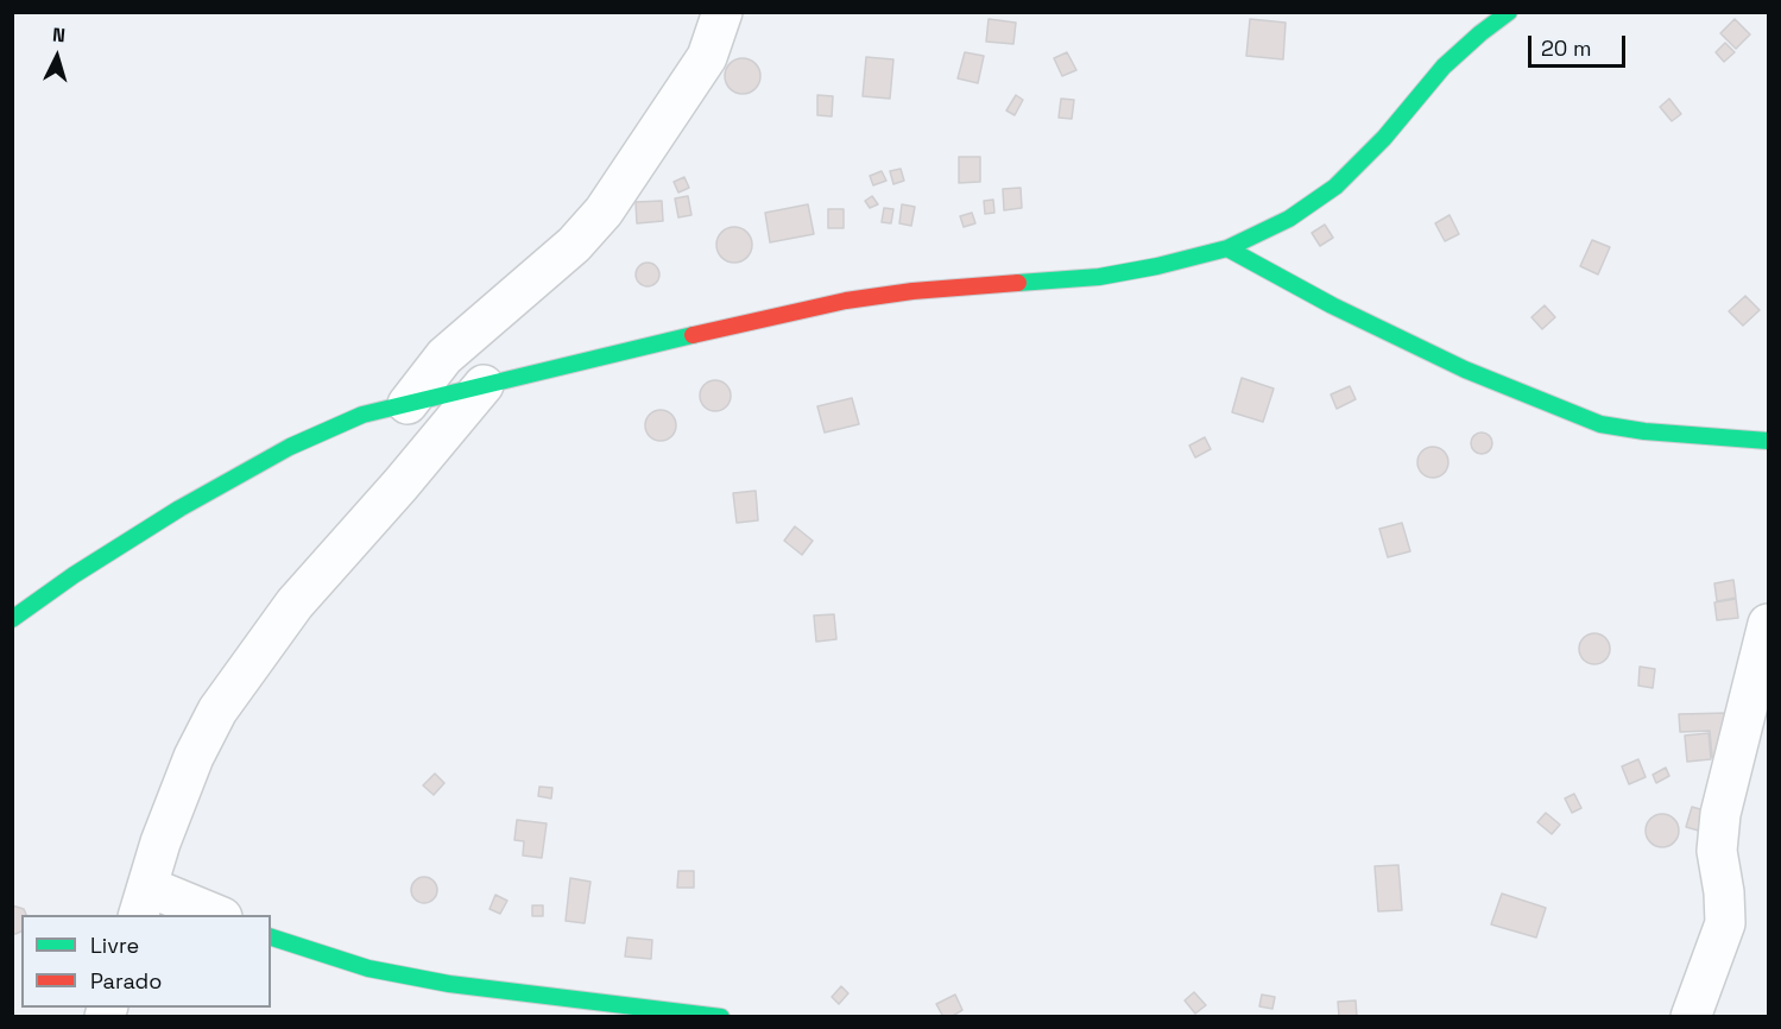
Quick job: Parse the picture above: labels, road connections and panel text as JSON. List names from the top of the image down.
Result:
{
  "legend": ["Livre", "Parado"],
  "scale_bar": "20 m",
  "north": "top"
}
